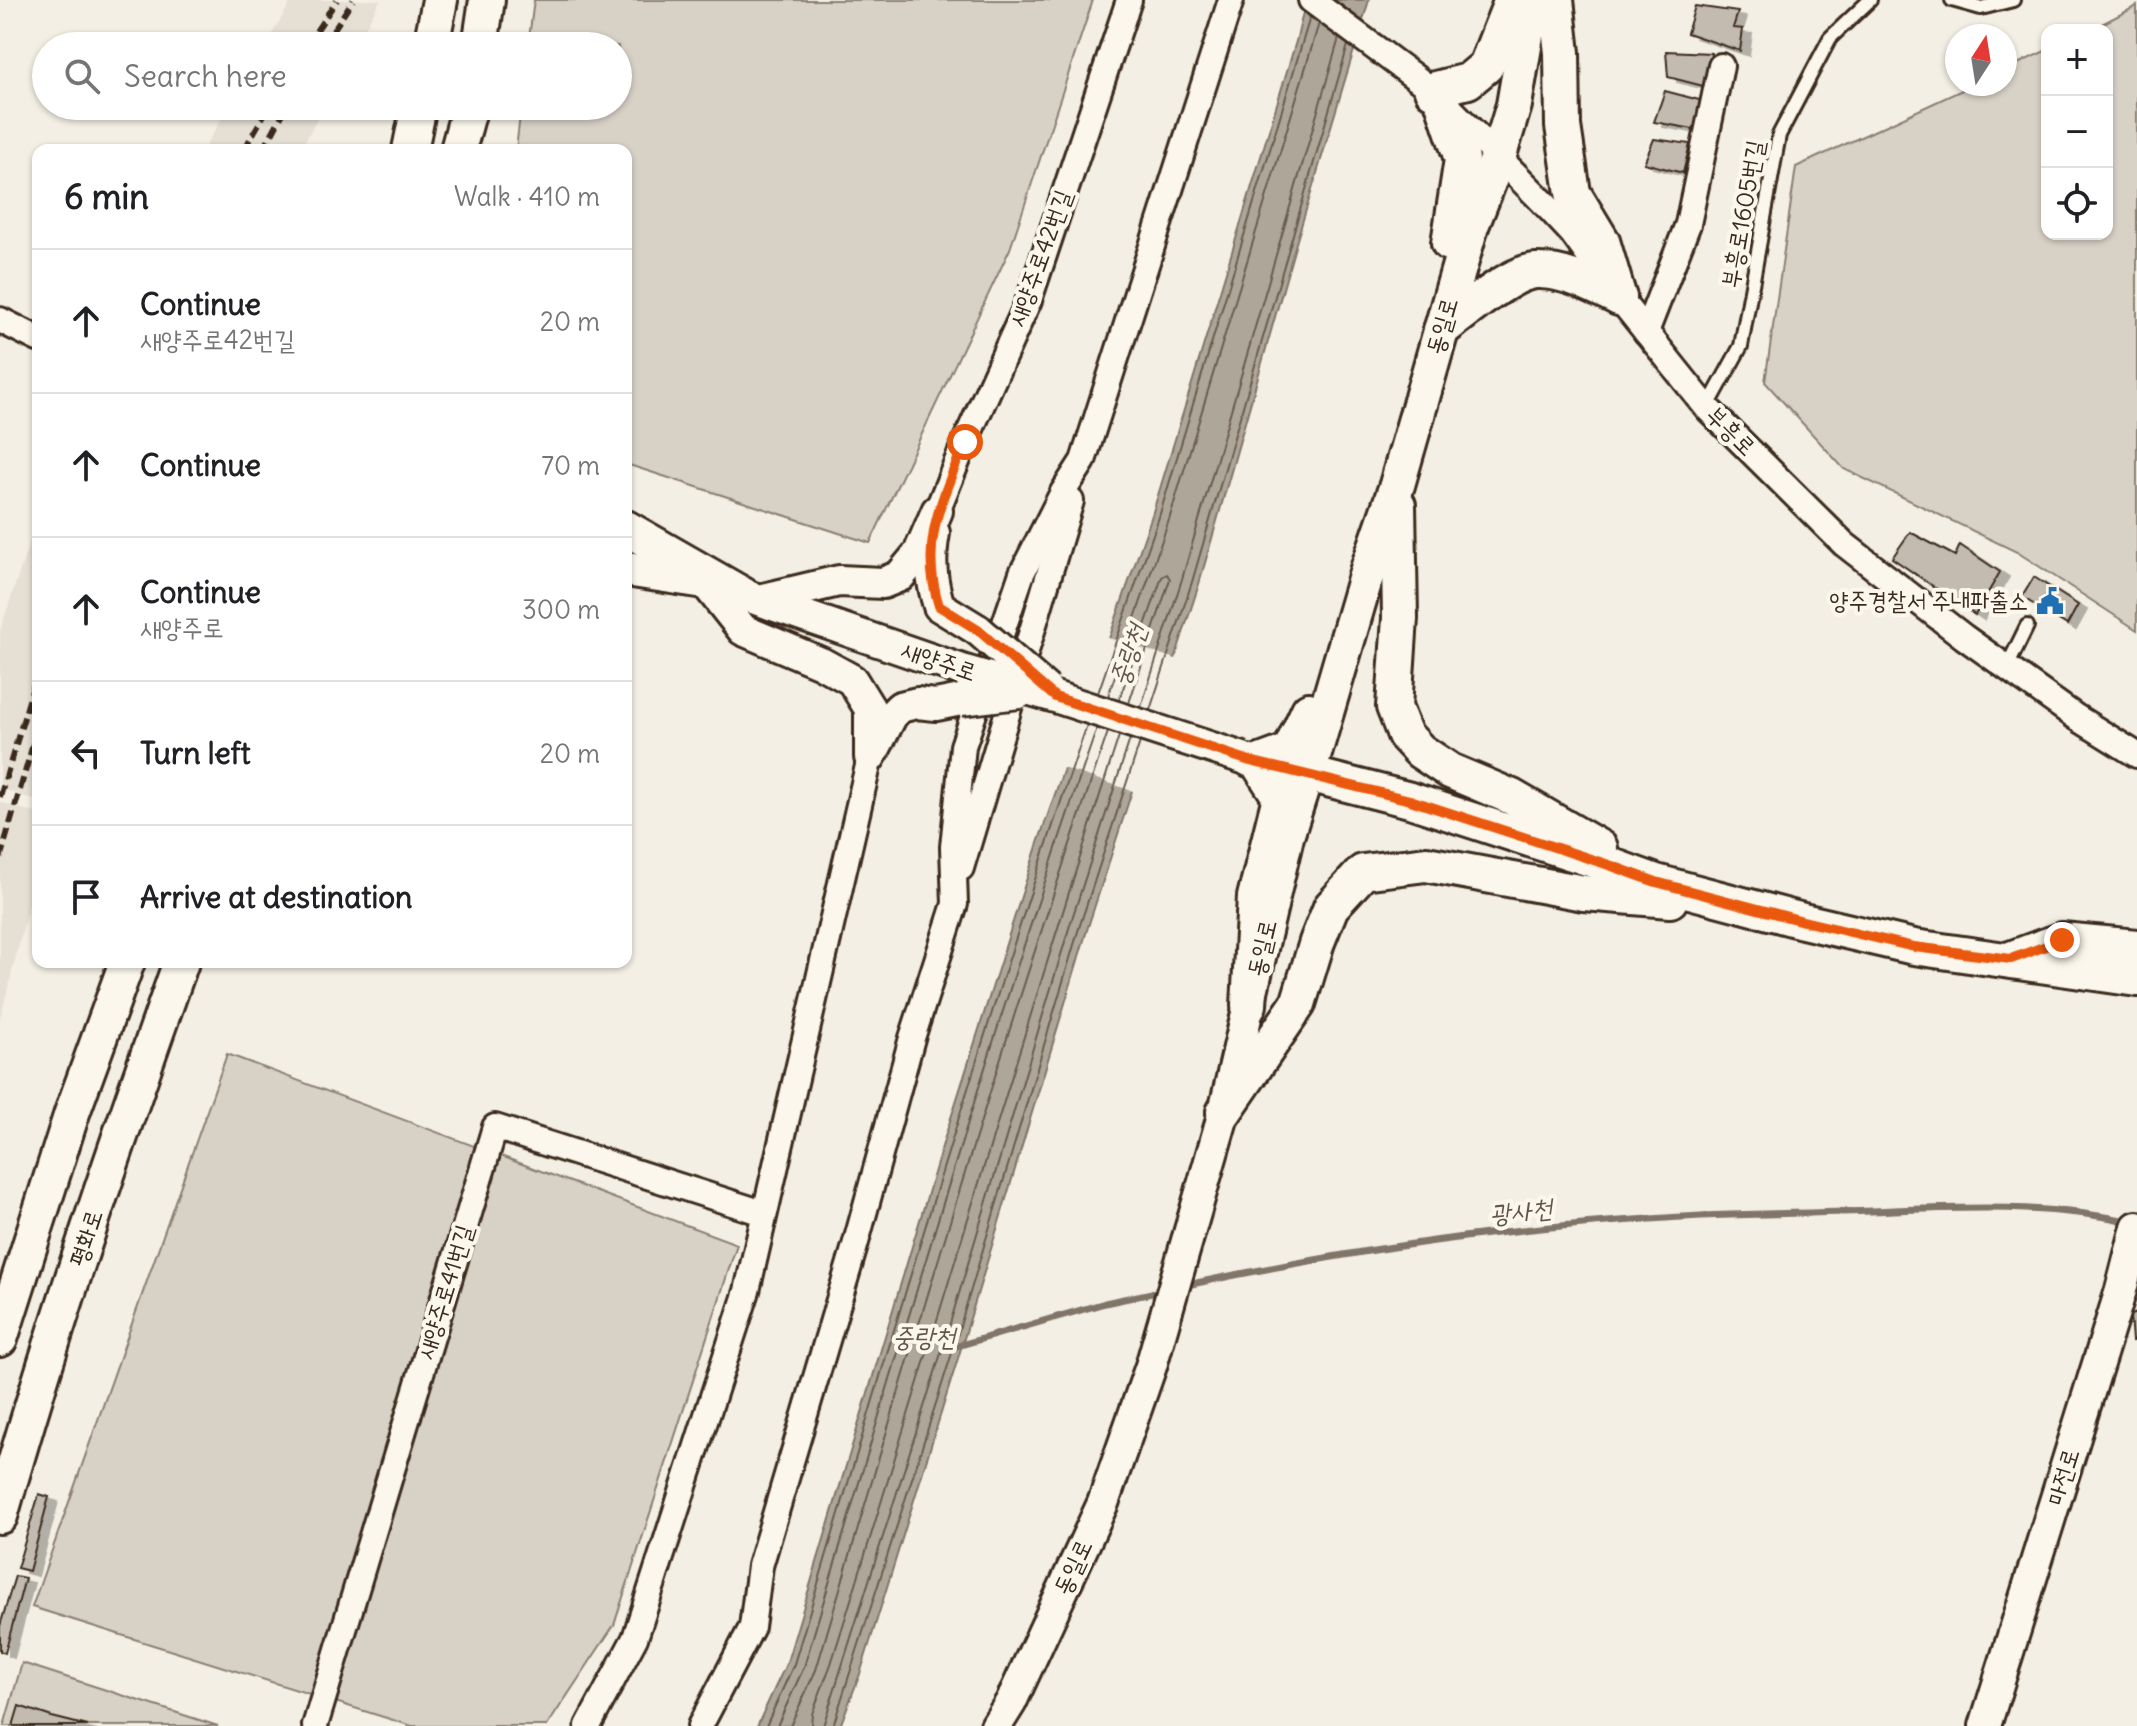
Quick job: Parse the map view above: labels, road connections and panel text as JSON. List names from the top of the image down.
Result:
{
  "streets": {
    "main road": ["동일로", "새양주로", "평화로"],
    "street": [
      "새양주로42번길",
      "부흥로",
      "새양주로41번길",
      "마전로"
    ],
    "lane": ["부흥로1605번길"]
  },
  "crossings": [
    ["부흥로1605번길", "부흥로"],
    ["동일로", "부흥로"],
    ["동일로", "새양주로"]
  ],
  "water": ["중랑천", "광사천"],
  "places": {
    "public building": ["양주경찰서 주내파출소"]
  },
  "north": "top",
  "page": {
    "map_buttons": ["+", "−"],
    "search": "Search here",
    "heading": ["6 min", "Walk · 410 m"],
    "list": [
      ["Continue", "새양주로42번길", "20 m"],
      ["Continue", "70 m"],
      ["Continue", "새양주로", "300 m"],
      ["Turn left", "20 m"],
      "Arrive at destination"
    ]
  }
}
